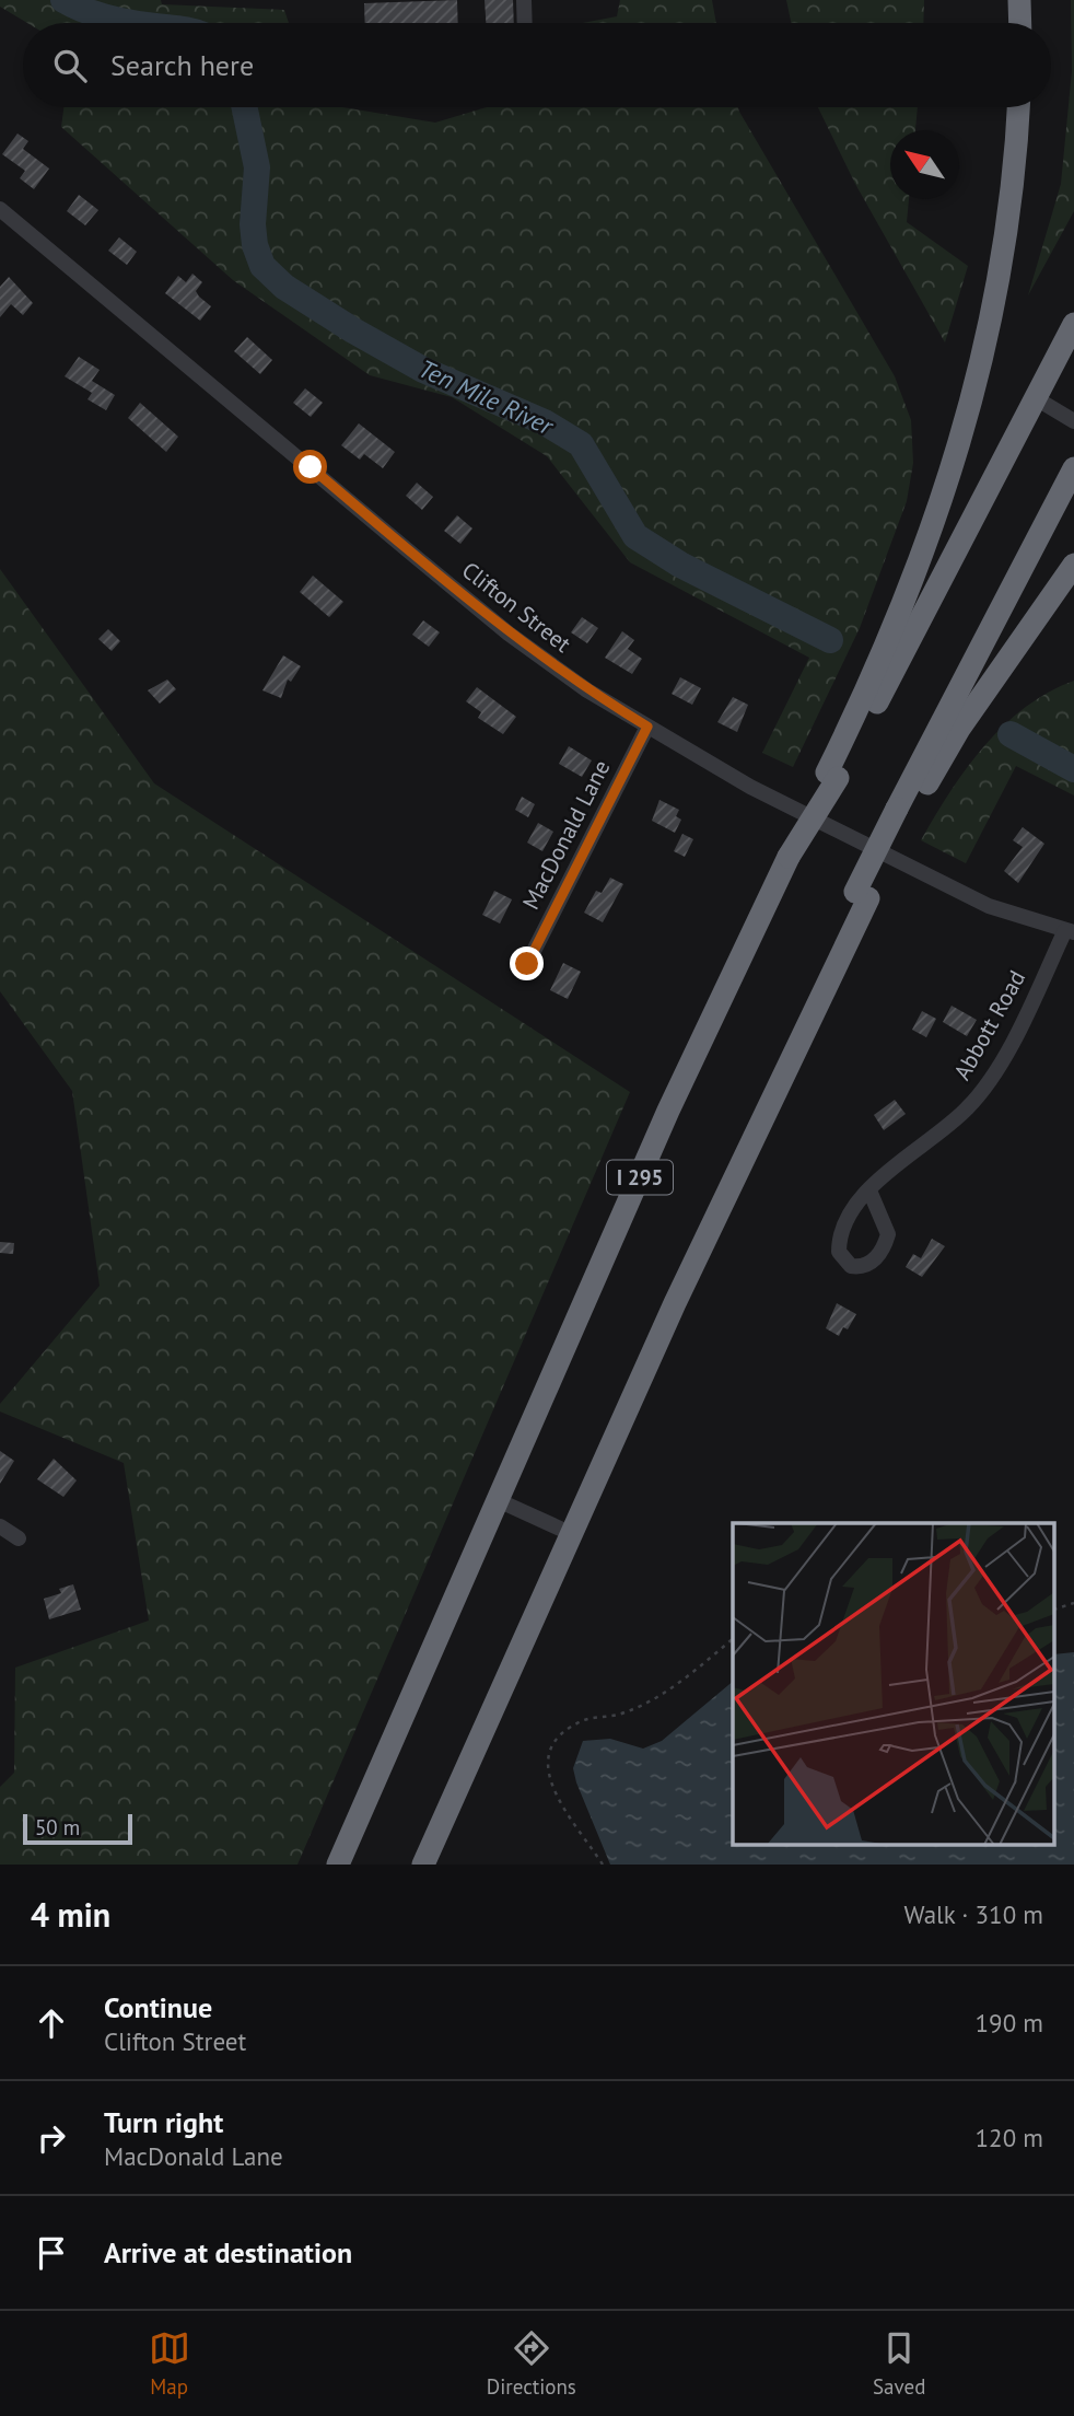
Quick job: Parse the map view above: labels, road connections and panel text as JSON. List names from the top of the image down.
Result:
{
  "streets": {
    "highway": ["I 295"],
    "street": ["Clifton Street", "MacDonald Lane", "Abbott Road"]
  },
  "crossings": [
    ["Clifton Street", "MacDonald Lane"],
    ["Clifton Street", "Abbott Road"]
  ],
  "water": ["Ten Mile River"],
  "scale_bar": "50 m",
  "north": "top left",
  "page": {
    "search": "Search here",
    "scale": "50 m",
    "heading": ["4 min", "Walk · 310 m"],
    "list": [
      ["Continue", "Clifton Street", "190 m"],
      ["Turn right", "MacDonald Lane", "120 m"],
      "Arrive at destination"
    ],
    "nav": ["Map", "Directions", "Saved"]
  }
}
